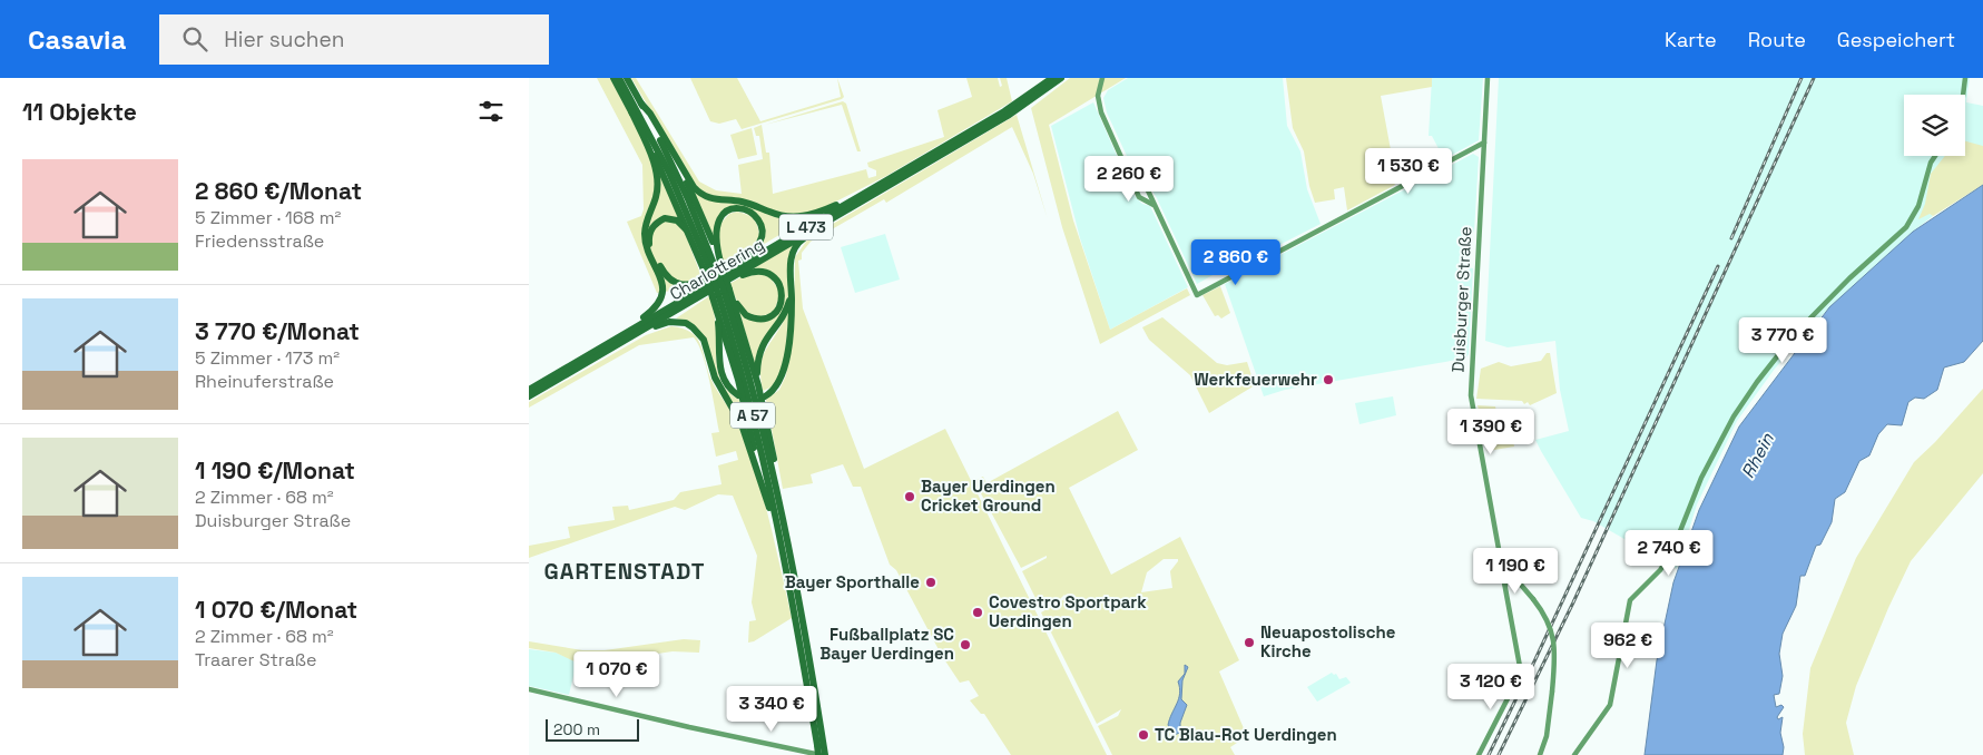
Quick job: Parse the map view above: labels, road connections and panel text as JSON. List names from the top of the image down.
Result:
{
  "streets": {
    "highway": ["L 473", "Charlottering", "A 57"],
    "main road": ["Duisburger Straße"]
  },
  "districts": ["GARTENSTADT"],
  "water": ["Rhein"],
  "places": [
    "Werkfeuerwehr",
    "Bayer Uerdingen Cricket Ground",
    "Bayer Sporthalle",
    "Covestro Sportpark Uerdingen",
    "Neuapostolische Kirche",
    "Fußballplatz SC Bayer Uerdingen",
    "TC Blau-Rot Uerdingen"
  ],
  "scale_bar": "200 m",
  "page": {
    "header": "Casavia",
    "search": "Hier suchen",
    "nav": ["Karte", "Route", "Gespeichert"],
    "heading": "11 Objekte",
    "list": [
      {
        "name": "2 860 €/Monat",
        "note": "5 Zimmer · 168 m² · Friedensstraße"
      },
      {
        "name": "3 770 €/Monat",
        "note": "5 Zimmer · 173 m² · Rheinuferstraße"
      },
      {
        "name": "1 190 €/Monat",
        "note": "2 Zimmer · 68 m² · Duisburger Straße"
      },
      {
        "name": "1 070 €/Monat",
        "note": "2 Zimmer · 68 m² · Traarer Straße"
      }
    ],
    "price": [
      "1 530 €",
      "2 260 €",
      "2 860 €",
      "3 770 €",
      "1 390 €",
      "2 740 €",
      "1 190 €",
      "962 €",
      "1 070 €",
      "3 120 €",
      "3 340 €"
    ],
    "scale": "200 m"
  }
}
